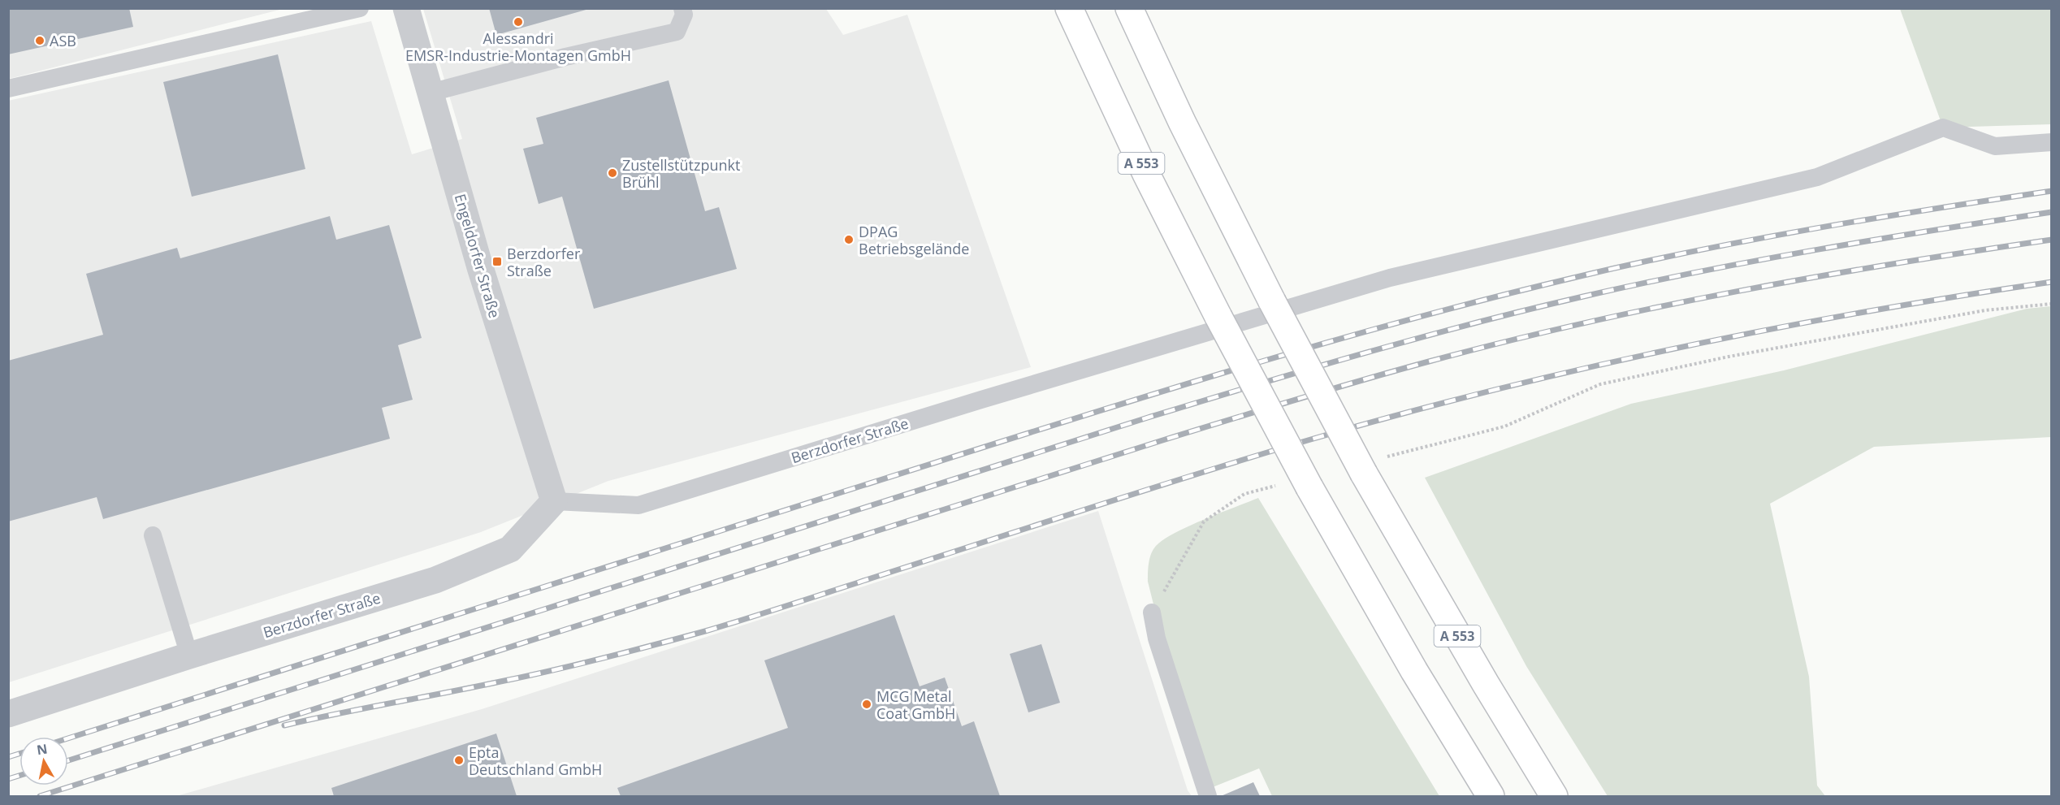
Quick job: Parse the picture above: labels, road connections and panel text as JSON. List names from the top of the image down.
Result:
{
  "streets": {
    "highway": ["A 553"],
    "street": ["Engeldorfer Straße", "Berzdorfer Straße"]
  },
  "crossings": [
    ["Engeldorfer Straße", "Berzdorfer Straße"]
  ],
  "places": {
    "other": [
      "Alessandri EMSR-Industrie-Montagen GmbH",
      "ASB",
      "Zustellstützpunkt Brühl",
      "DPAG Betriebsgelände",
      "MCG Metal Coat GmbH",
      "Epta Deutschland GmbH"
    ],
    "transit": ["Berzdorfer Straße"]
  },
  "north": "top"
}
